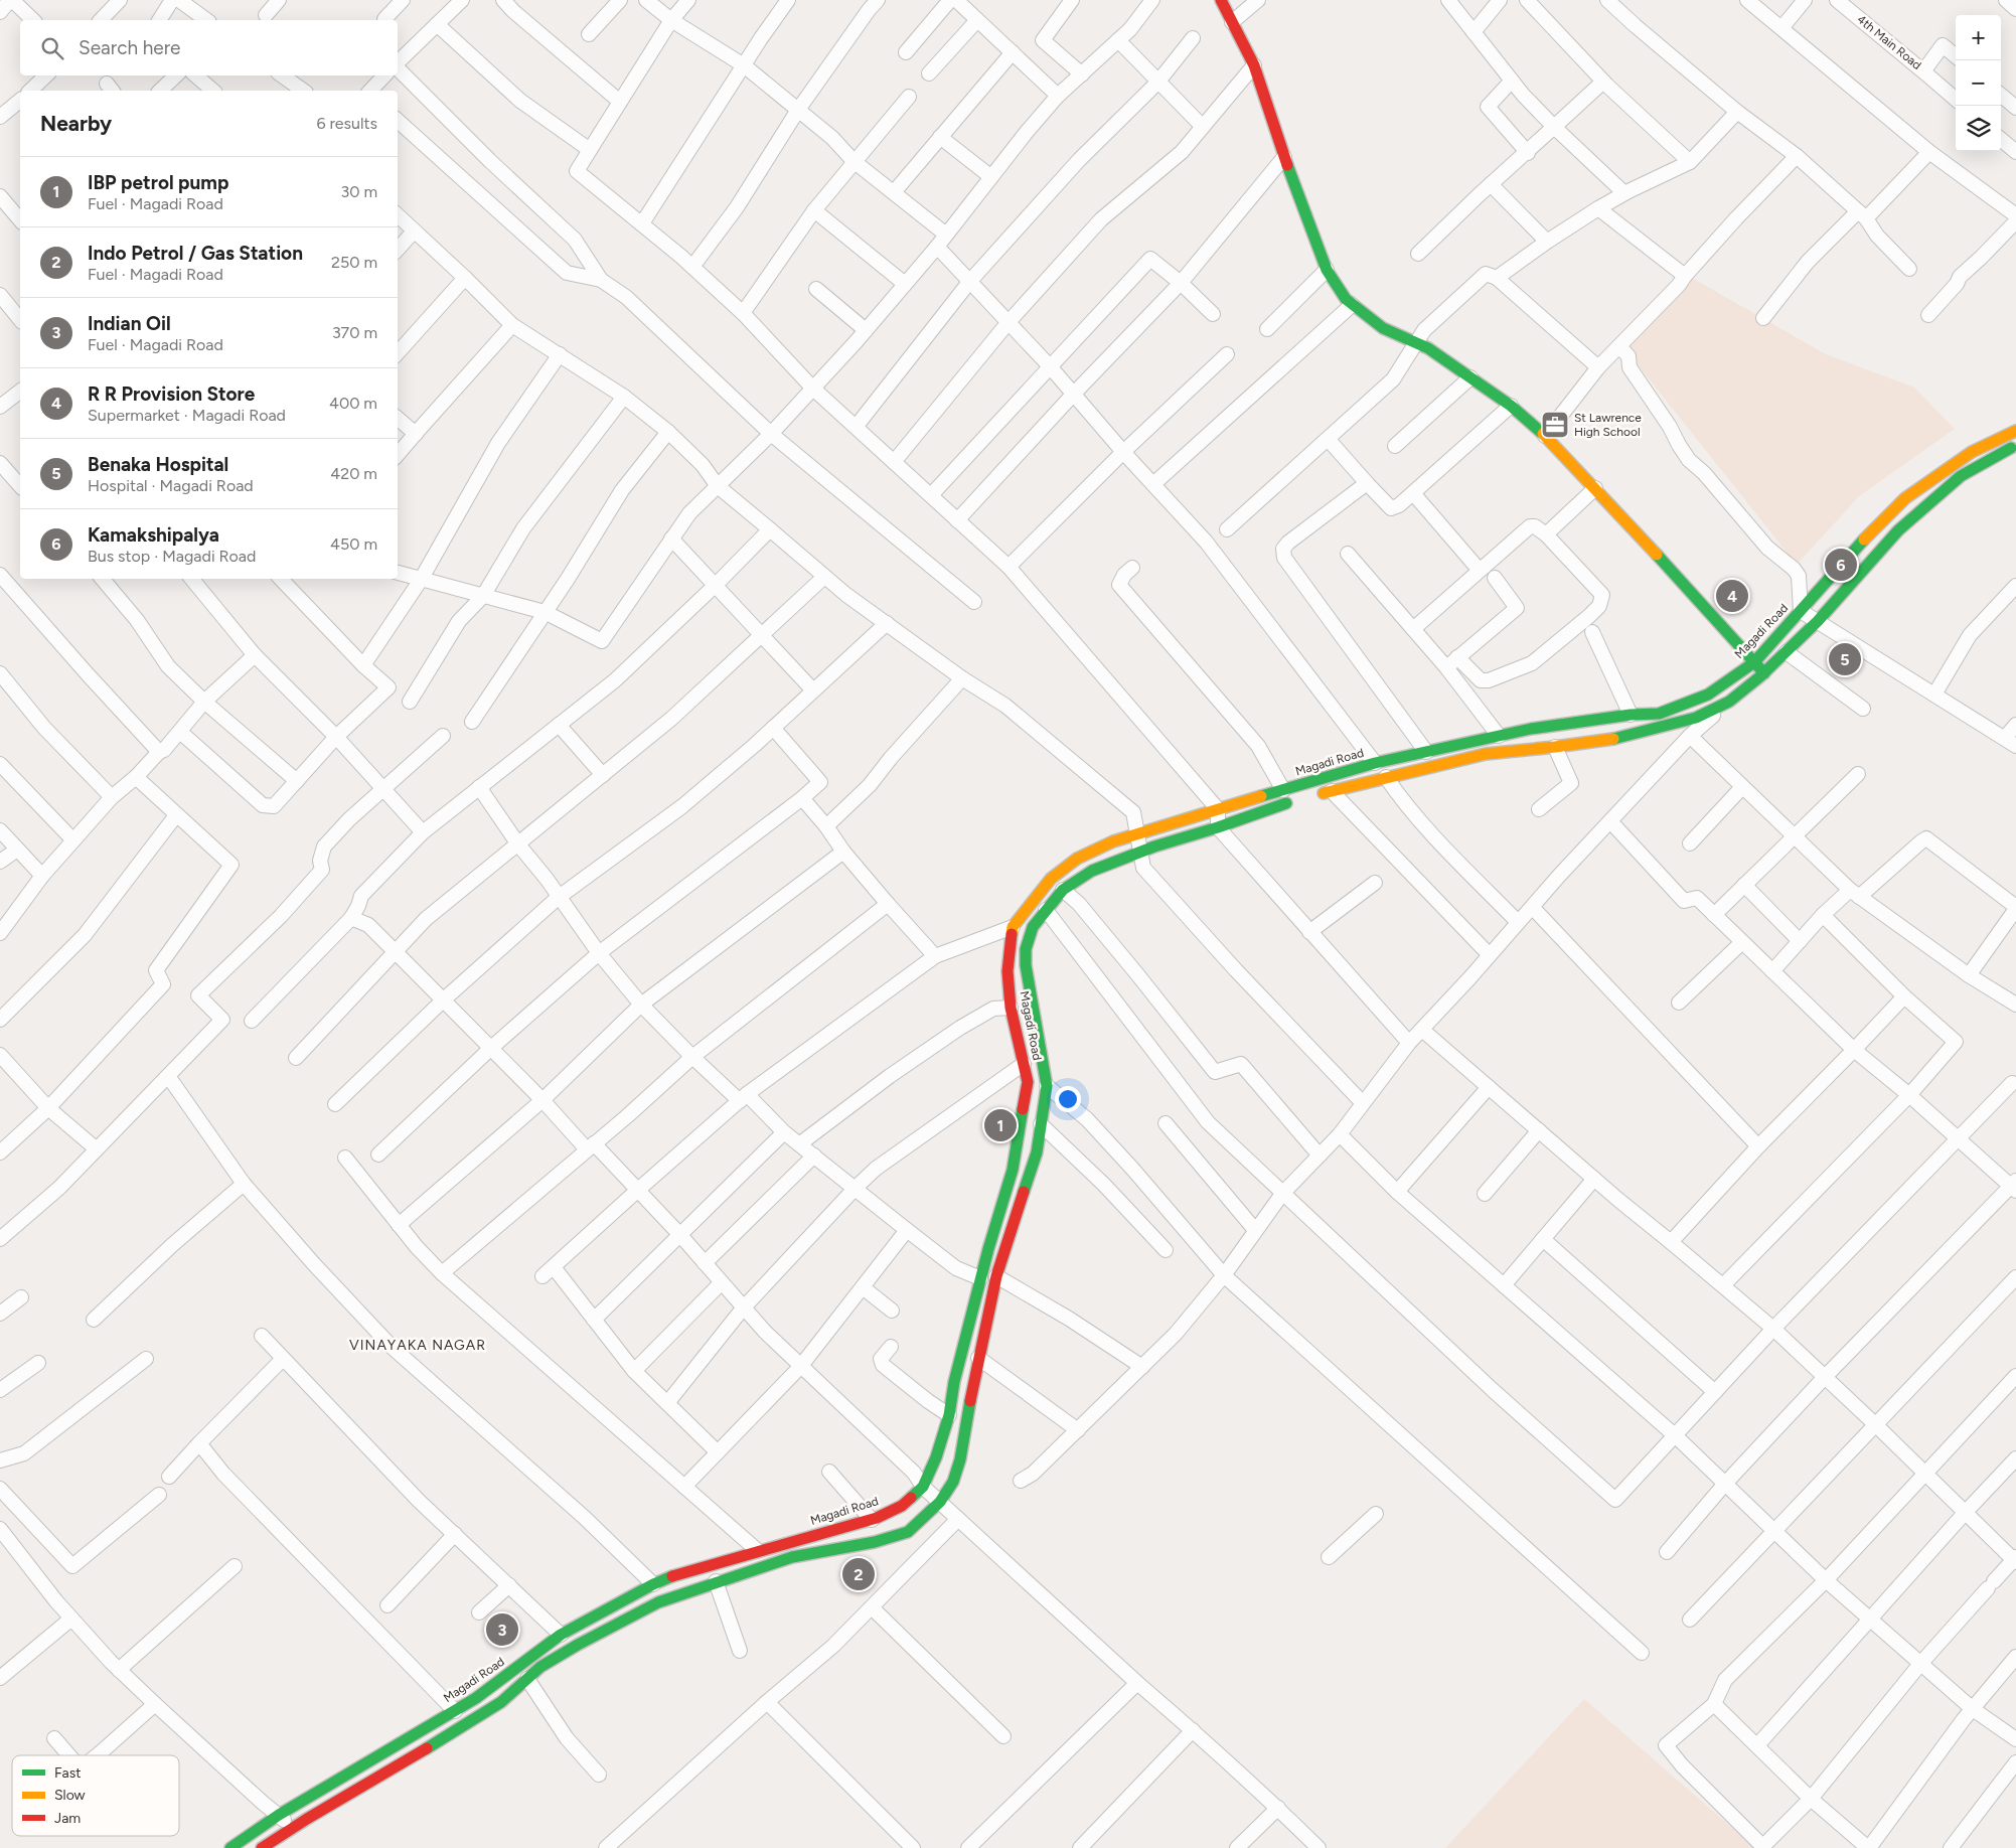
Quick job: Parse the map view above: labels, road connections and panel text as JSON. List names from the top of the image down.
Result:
{
  "streets": {
    "main road": ["Magadi Road"],
    "street": ["4th Main Road"]
  },
  "districts": ["VINAYAKA NAGAR"],
  "places": {
    "office": ["St Lawrence High School"]
  },
  "legend": ["Fast", "Slow", "Jam"],
  "page": {
    "map_buttons": ["+", "−"],
    "search": "Search here",
    "heading": ["Nearby", "6 results"],
    "list": [
      {
        "mark": "1",
        "name": "IBP petrol pump",
        "note": "Fuel · Magadi Road",
        "value": "30 m"
      },
      {
        "mark": "2",
        "name": "Indo Petrol / Gas Station",
        "note": "Fuel · Magadi Road",
        "value": "250 m"
      },
      {
        "mark": "3",
        "name": "Indian Oil",
        "note": "Fuel · Magadi Road",
        "value": "370 m"
      },
      {
        "mark": "4",
        "name": "R R Provision Store",
        "note": "Supermarket · Magadi Road",
        "value": "400 m"
      },
      {
        "mark": "5",
        "name": "Benaka Hospital",
        "note": "Hospital · Magadi Road",
        "value": "420 m"
      },
      {
        "mark": "6",
        "name": "Kamakshipalya",
        "note": "Bus stop · Magadi Road",
        "value": "450 m"
      }
    ],
    "pins": [
      "6",
      "4",
      "5",
      "1",
      "2",
      "3"
    ]
  }
}
